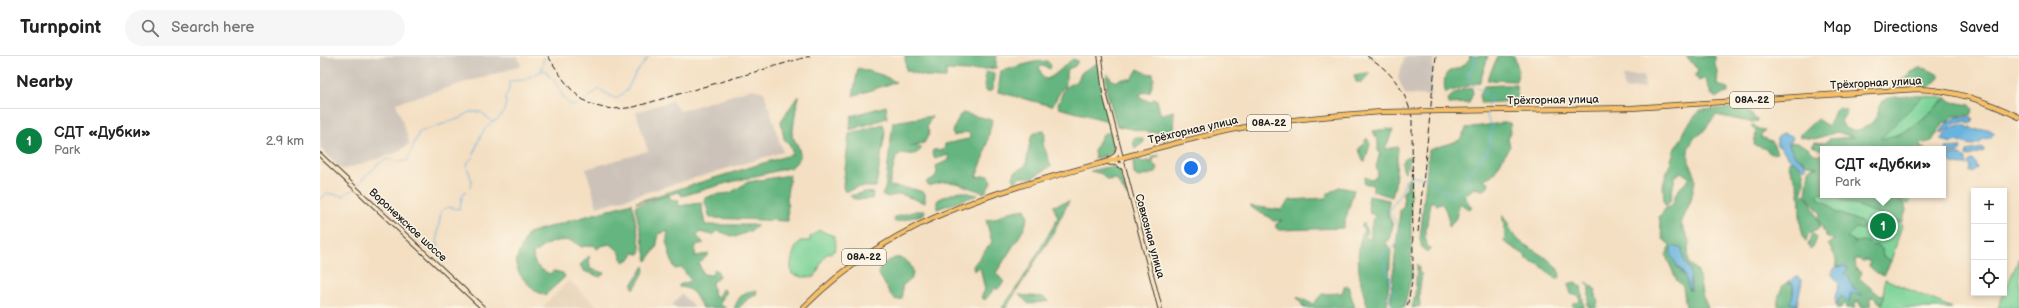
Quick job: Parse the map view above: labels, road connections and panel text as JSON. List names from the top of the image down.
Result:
{
  "streets": {
    "highway": ["Трёхгорная улица", "08А-22"],
    "main road": ["Воронежское шоссе", "Совхозная улица"]
  },
  "crossings": [
    ["Трёхгорная улица", "Совхозная улица"]
  ],
  "page": {
    "header": "Turnpoint",
    "search": "Search here",
    "nav": ["Map", "Directions", "Saved"],
    "heading": "Nearby",
    "list": [
      {
        "mark": "1",
        "name": "СДТ «Дубки»",
        "note": "Park",
        "value": "2.9 km"
      }
    ],
    "popup": ["СДТ «Дубки»", "Park"],
    "map_buttons": ["+", "−"],
    "pins": "1"
  }
}
